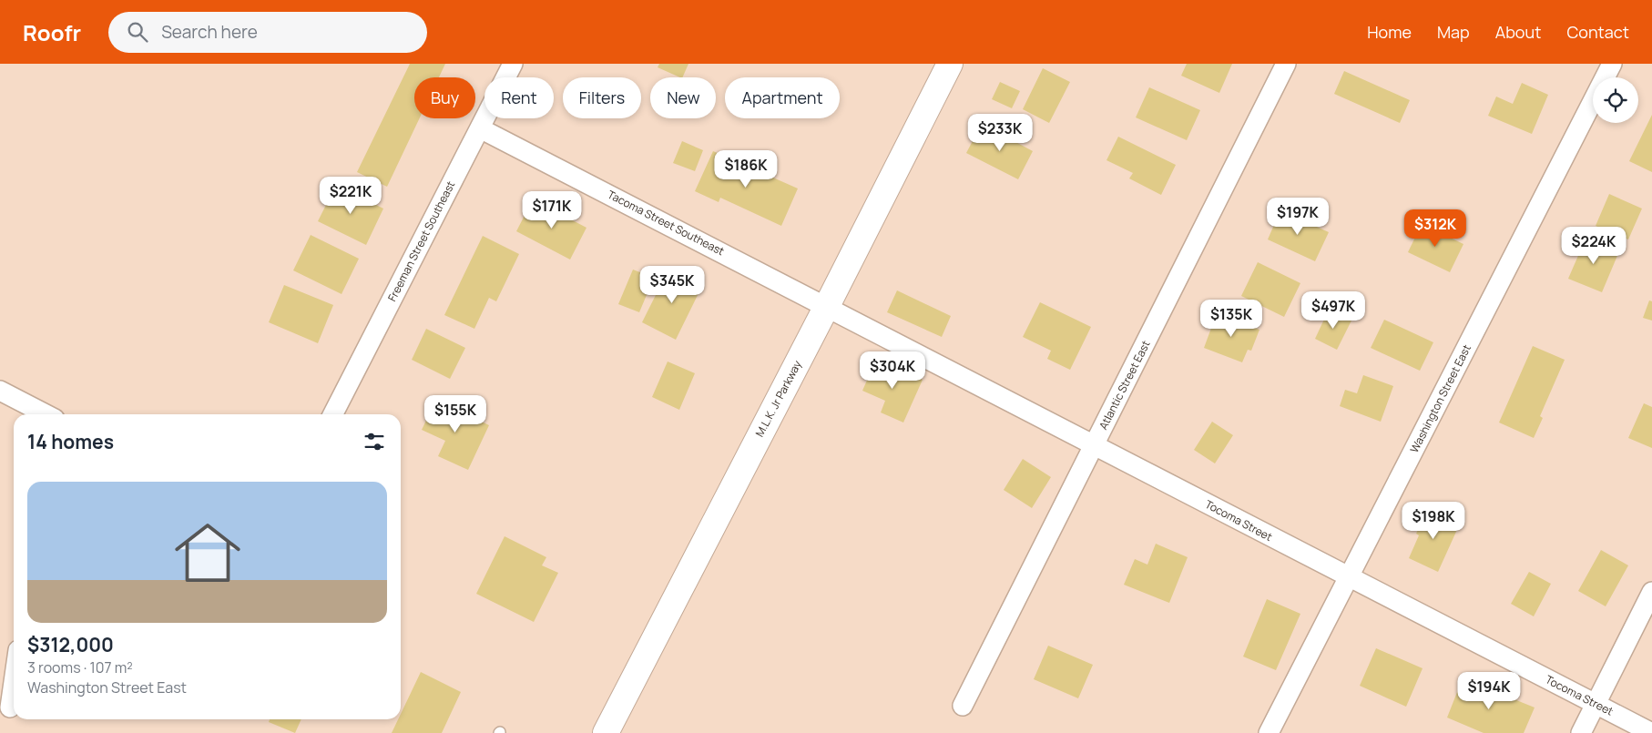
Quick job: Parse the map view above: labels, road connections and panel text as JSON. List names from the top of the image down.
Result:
{
  "streets": {
    "main road": ["M.L.K. Jr Parkway"],
    "street": [
      "Tacoma Street Southeast",
      "Freeman Street Southeast",
      "Atlantic Street East",
      "Washington Street East",
      "Tocoma Street"
    ]
  },
  "crossings": [
    ["Tacoma Street Southeast", "Freeman Street Southeast"],
    ["Tacoma Street Southeast", "M.L.K. Jr Parkway"],
    ["Tacoma Street Southeast", "Tocoma Street"],
    ["Atlantic Street East", "Tocoma Street"],
    ["M.L.K. Jr Parkway", "Tocoma Street"],
    ["Washington Street East", "Tocoma Street"]
  ],
  "page": {
    "header": "Roofr",
    "search": "Search here",
    "nav": [
      "Home",
      "Map",
      "About",
      "Contact"
    ],
    "chip": [
      "Buy",
      "Rent",
      "Filters",
      "New",
      "Apartment"
    ],
    "price": [
      "$233K",
      "$186K",
      "$221K",
      "$171K",
      "$197K",
      "$312K",
      "$224K",
      "$345K",
      "$497K",
      "$135K",
      "$304K",
      "$155K",
      "$198K",
      "$194K"
    ],
    "heading": "14 homes",
    "list": [
      {
        "name": "$312,000",
        "note": "3 rooms · 107 m² · Washington Street East"
      }
    ]
  }
}
